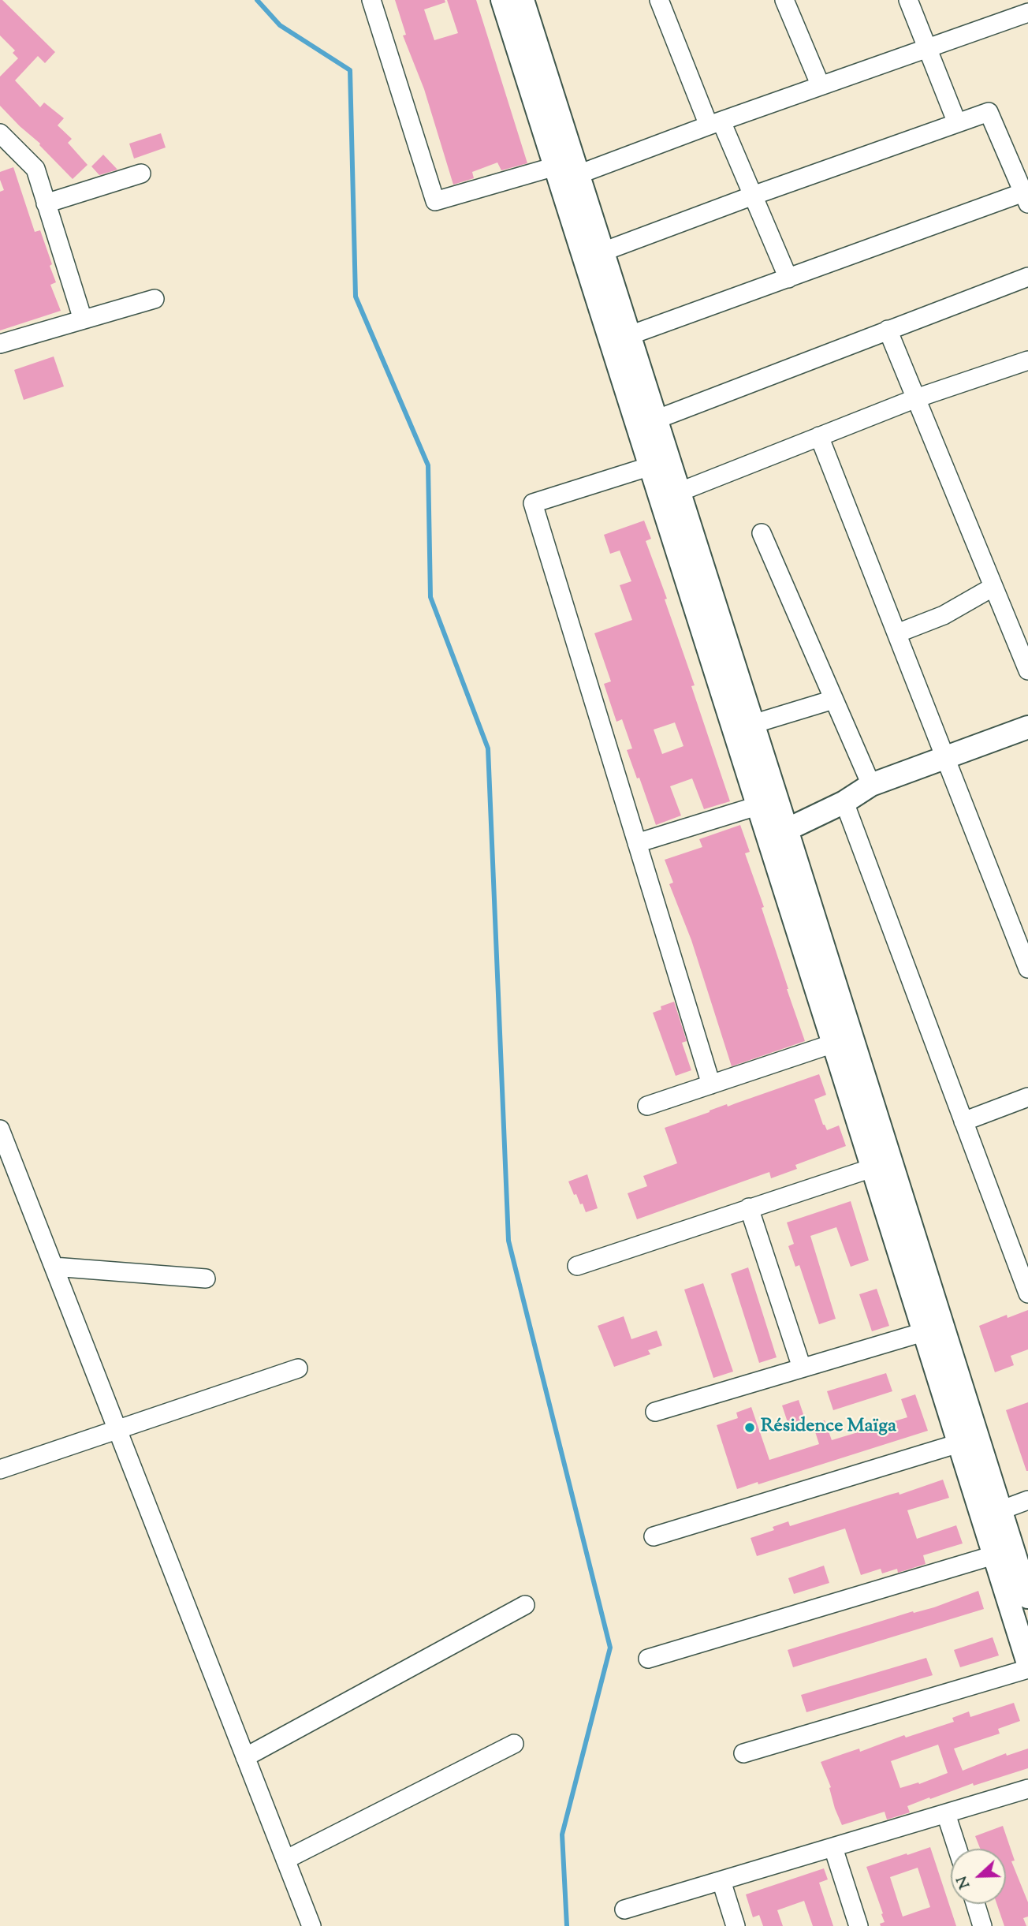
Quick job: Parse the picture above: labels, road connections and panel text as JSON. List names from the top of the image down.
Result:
{
  "places": ["Résidence Maïga"],
  "north": "left"
}
